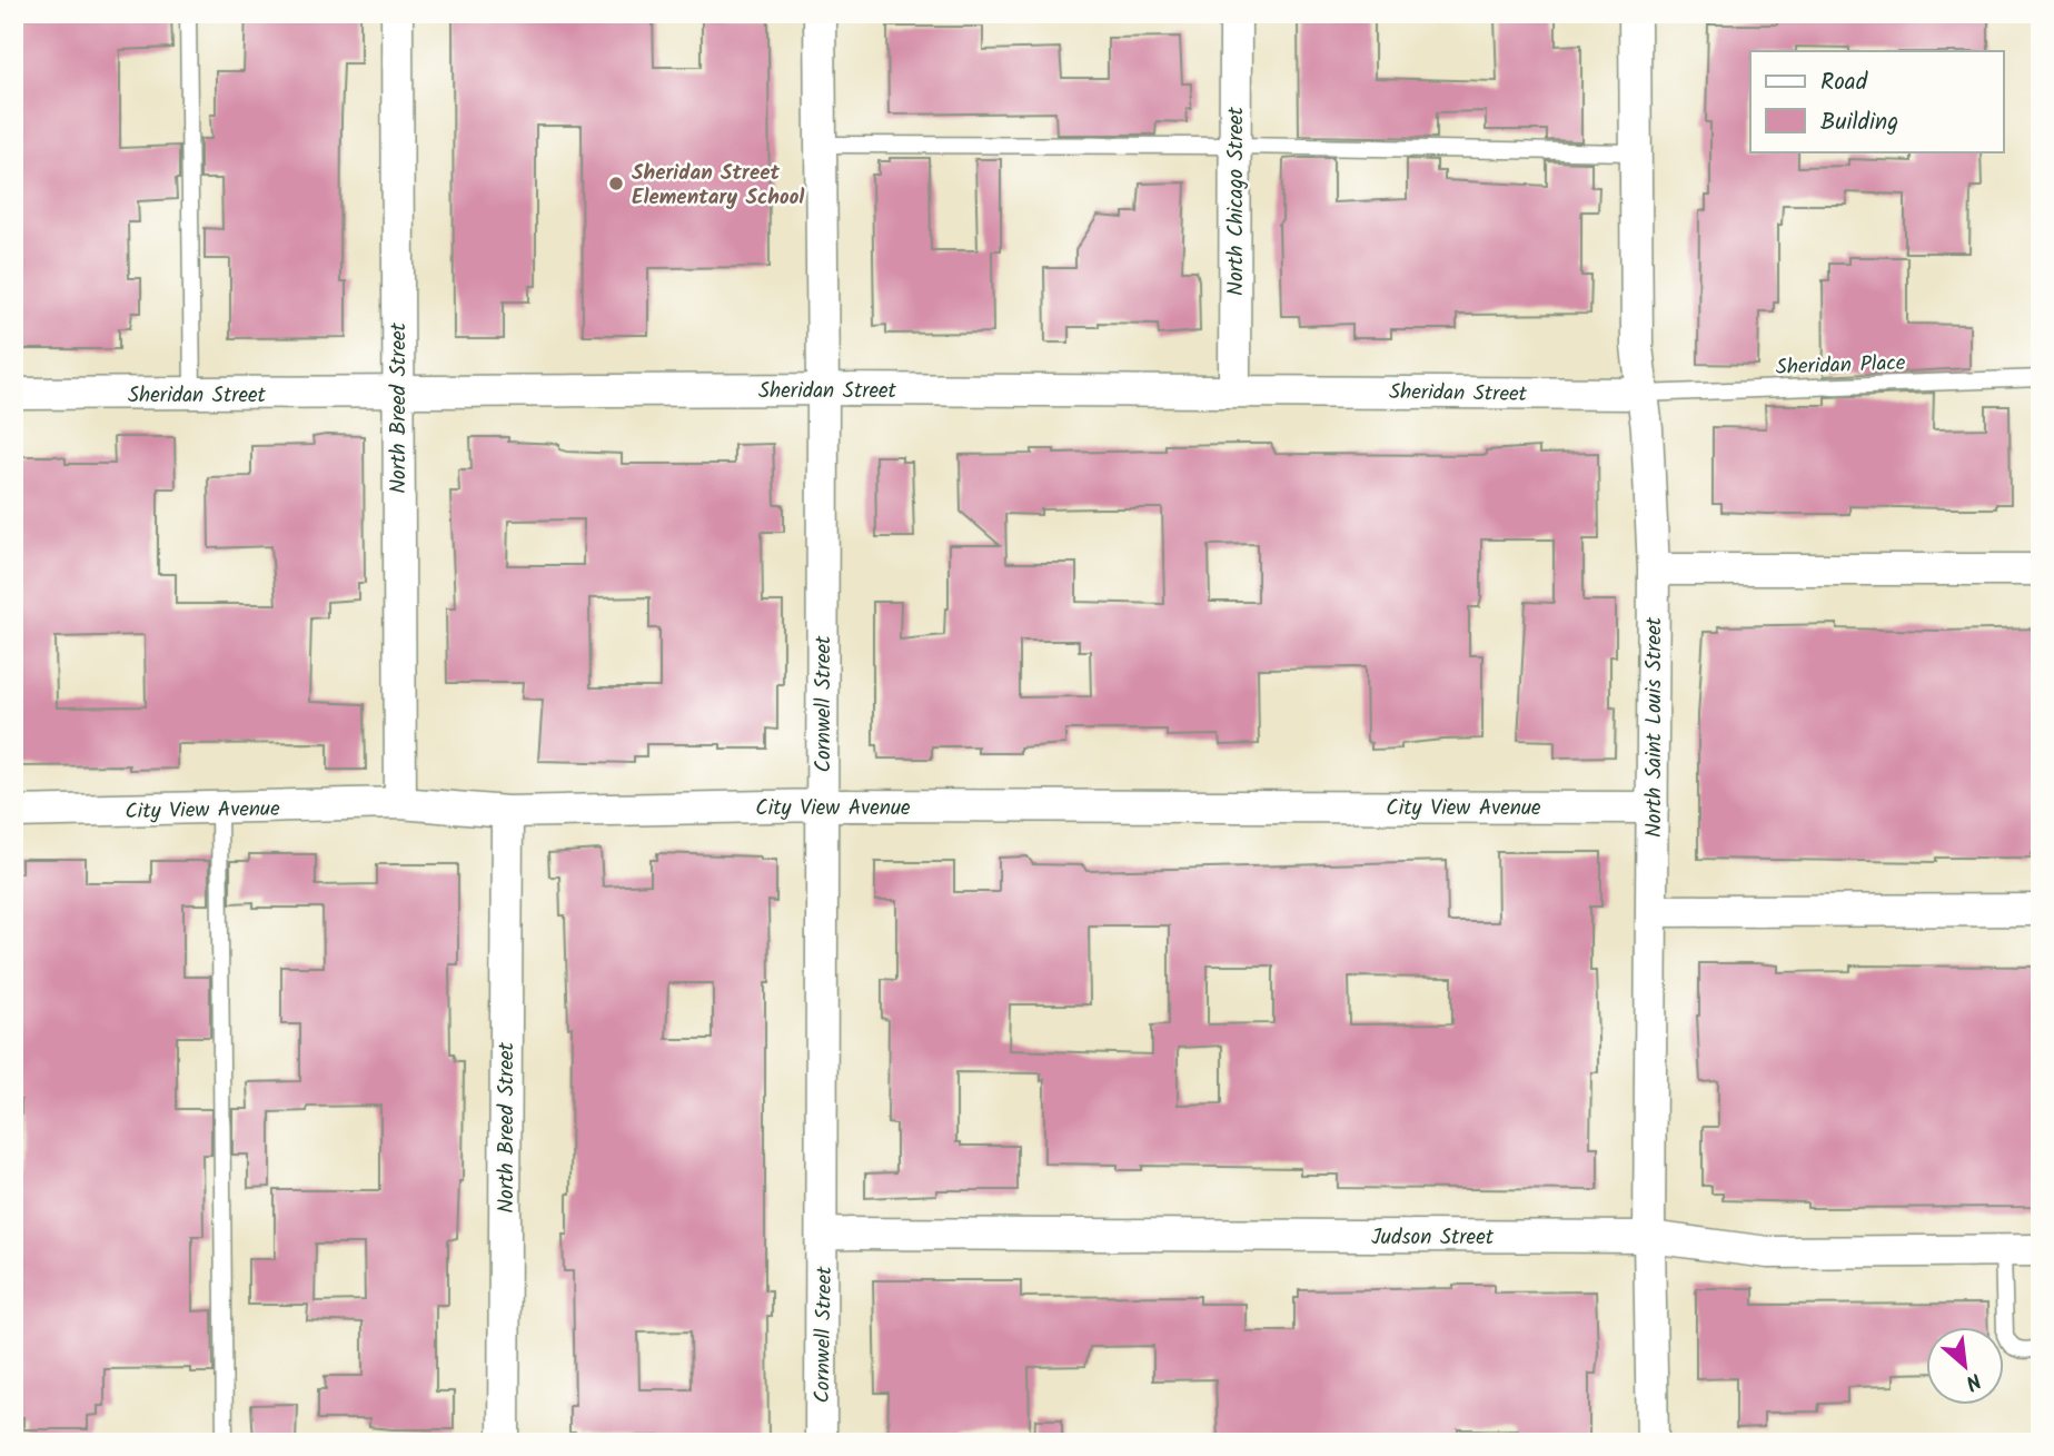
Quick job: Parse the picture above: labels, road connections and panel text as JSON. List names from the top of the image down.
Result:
{
  "streets": {
    "street": [
      "North Chicago Street",
      "Sheridan Street",
      "North Breed Street",
      "Cornwell Street",
      "North Saint Louis Street",
      "City View Avenue",
      "Judson Street"
    ],
    "lane": ["Sheridan Place"]
  },
  "crossings": [
    ["North Chicago Street", "Sheridan Street"],
    ["Sheridan Place", "Sheridan Street"],
    ["Sheridan Place", "North Saint Louis Street"],
    ["Sheridan Street", "North Breed Street"],
    ["Sheridan Street", "Cornwell Street"],
    ["Sheridan Street", "North Saint Louis Street"],
    ["North Breed Street", "City View Avenue"],
    ["Cornwell Street", "City View Avenue"],
    ["Cornwell Street", "Judson Street"],
    ["North Saint Louis Street", "City View Avenue"],
    ["North Saint Louis Street", "Judson Street"]
  ],
  "places": ["Sheridan Street Elementary School"],
  "legend": ["Road", "Building"],
  "north": "bottom right"
}
